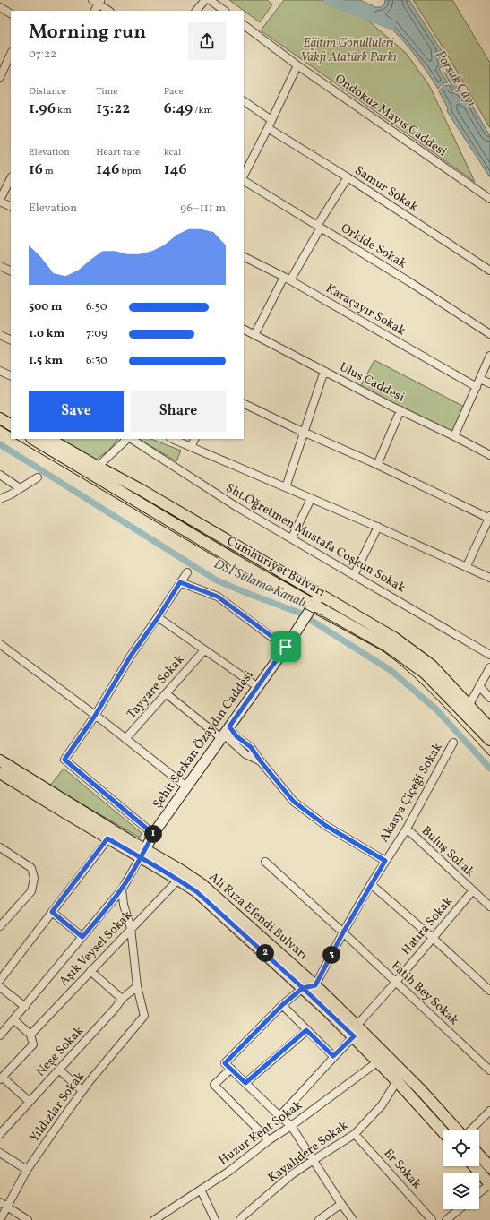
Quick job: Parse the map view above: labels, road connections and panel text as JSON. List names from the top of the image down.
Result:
{
  "streets": {
    "main road": ["Cumhuriyet Bulvarı", "Şehit Serkan Özaydın Caddesi", "Ali Rıza Efendi Bulvarı"],
    "street": [
      "Ondokuz Mayıs Caddesi",
      "Samur Sokak",
      "Orkide Sokak",
      "Karaçayır Sokak",
      "Ulus Caddesi",
      "Şht.Öğretmen Mustafa Coşkun Sokak",
      "Tayyare Sokak",
      "Akasya Çiçeği Sokak",
      "Buluş Sokak",
      "Hatıra Sokak",
      "Aşık Veysel Sokak",
      "Fatih Bey Sokak",
      "Neşe Sokak",
      "Yıldızlar Sokak",
      "Huzur Kent Sokak",
      "Kayalıdere Sokak",
      "Er Sokak"
    ]
  },
  "crossings": [
    ["Cumhuriyet Bulvarı", "Şehit Serkan Özaydın Caddesi"],
    ["Şehit Serkan Özaydın Caddesi", "Ali Rıza Efendi Bulvarı"],
    ["Akasya Çiçeği Sokak", "Buluş Sokak"],
    ["Akasya Çiçeği Sokak", "Ali Rıza Efendi Bulvarı"],
    ["Akasya Çiçeği Sokak", "Fatih Bey Sokak"],
    ["Buluş Sokak", "Hatıra Sokak"],
    ["Ali Rıza Efendi Bulvarı", "Hatıra Sokak"],
    ["Ali Rıza Efendi Bulvarı", "Aşık Veysel Sokak"],
    ["Ali Rıza Efendi Bulvarı", "Huzur Kent Sokak"],
    ["Ali Rıza Efendi Bulvarı", "Kayalıdere Sokak"],
    ["Hatıra Sokak", "Fatih Bey Sokak"],
    ["Neşe Sokak", "Yıldızlar Sokak"],
    ["Kayalıdere Sokak", "Er Sokak"]
  ],
  "water": ["Porsuk Çayı", "DSİ Sulama Kanalı"],
  "parks": ["Eğitim Gönüllüleri Vakfı Atatürk Parkı"],
  "page": {
    "heading": ["Morning run", "07:22"],
    "stats": [
      ["Distance", "1.96 km"],
      ["Time", "13:22"],
      ["Pace", "6:49 /km"],
      ["Elevation", "16 m"],
      ["Heart rate", "146 bpm"],
      ["kcal", "146"]
    ],
    "chart": ["Elevation", "96–111 m"],
    "list": [
      {
        "name": "500 m",
        "note": "6:50"
      },
      {
        "name": "1.0 km",
        "note": "7:09"
      },
      {
        "name": "1.5 km",
        "note": "6:30"
      }
    ],
    "buttons": ["Save", "Share"],
    "pins": ["1", "2", "3"]
  }
}
